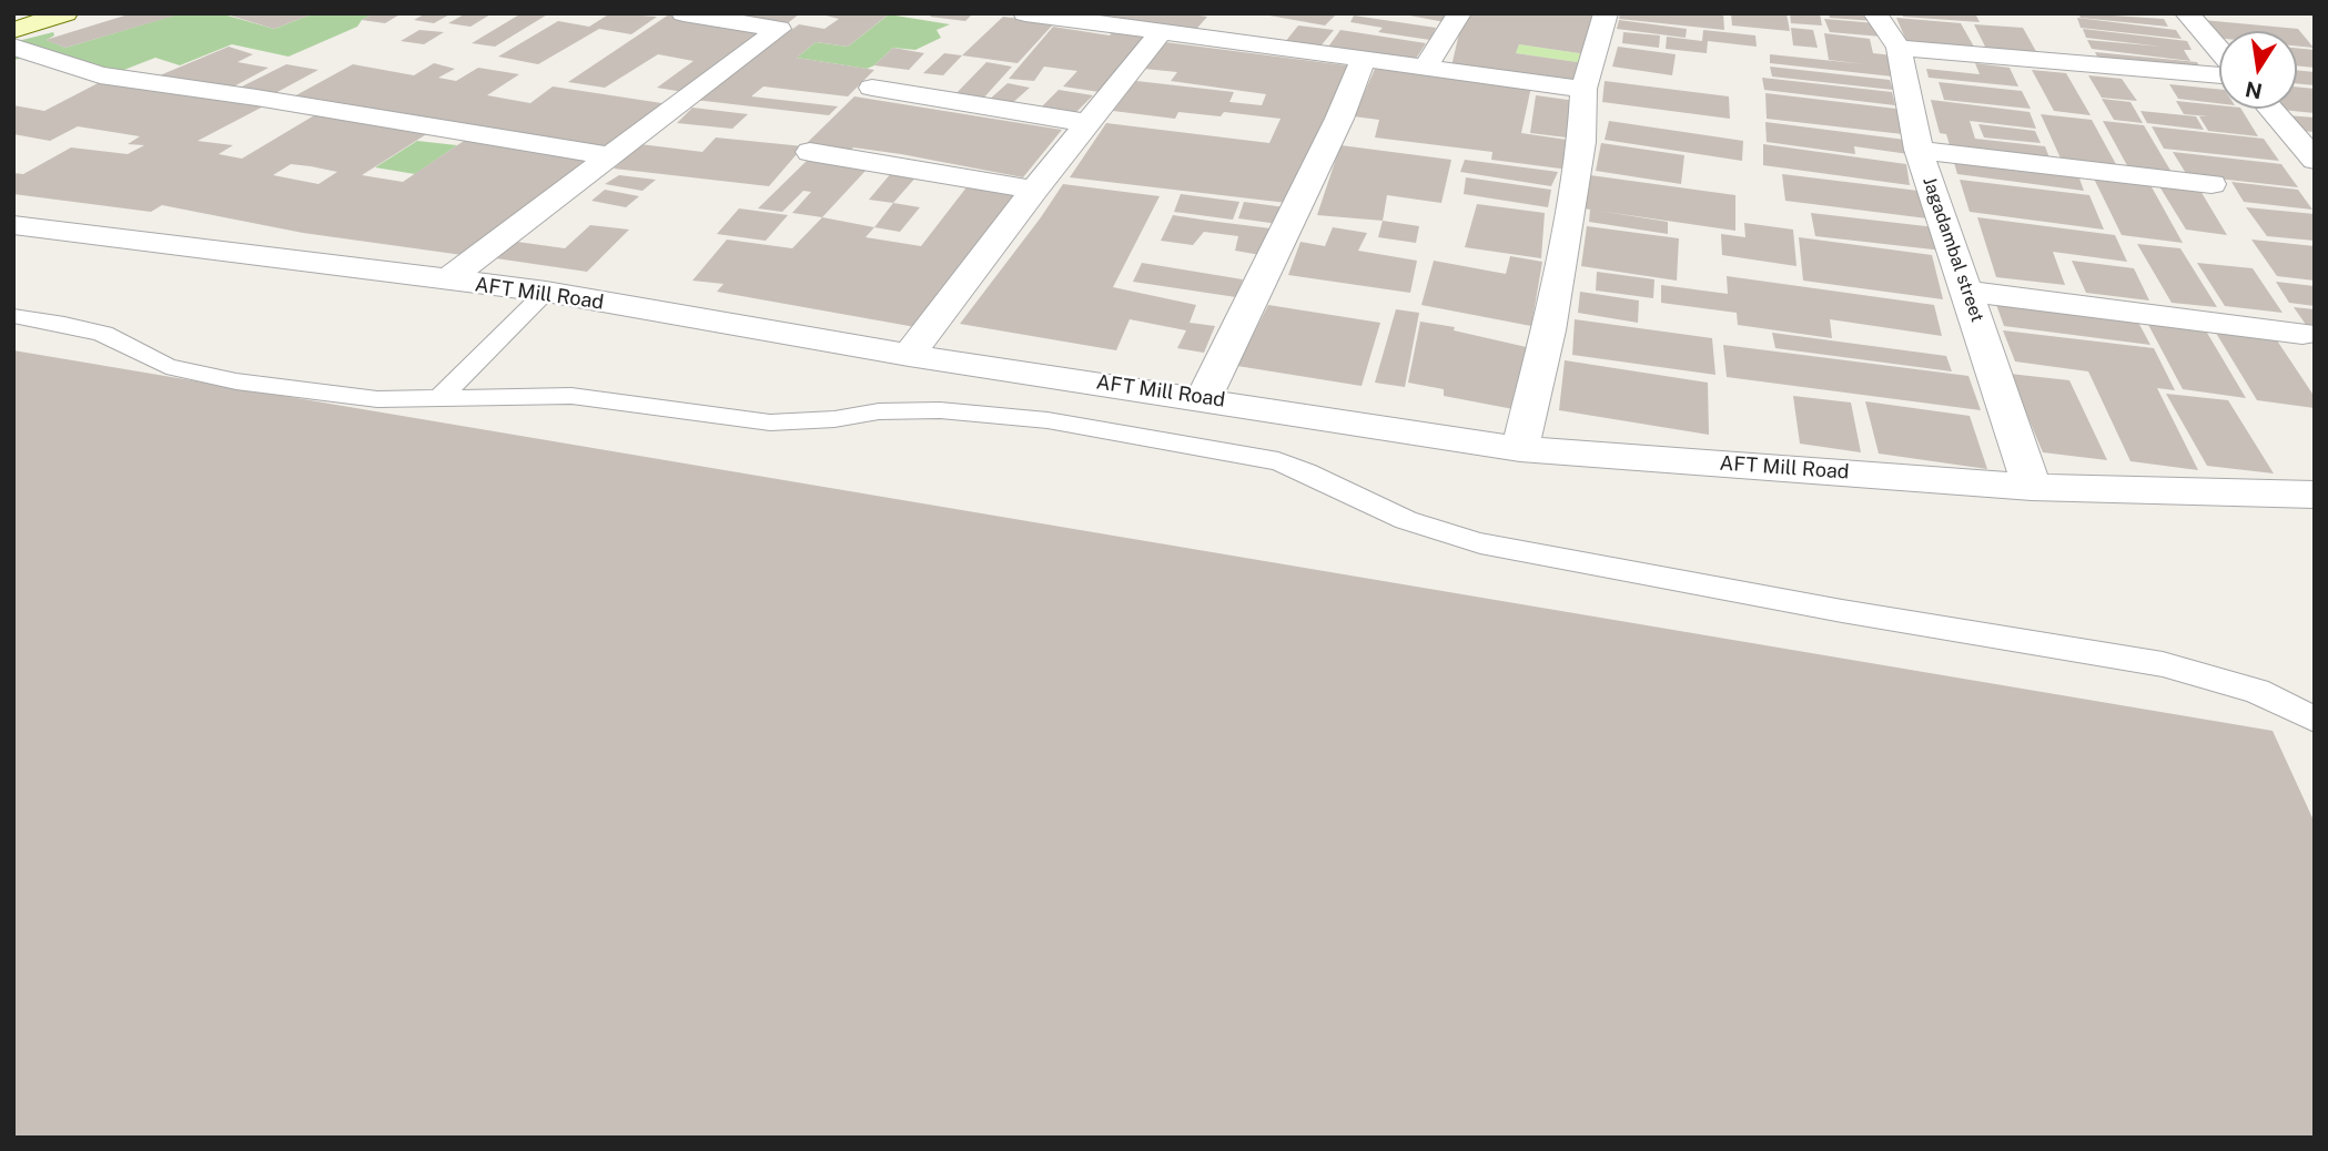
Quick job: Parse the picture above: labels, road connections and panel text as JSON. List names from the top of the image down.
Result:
{
  "streets": {
    "street": ["Jagadambal street", "AFT Mill Road"]
  },
  "crossings": [
    ["Jagadambal street", "AFT Mill Road"]
  ],
  "north": "bottom"
}
